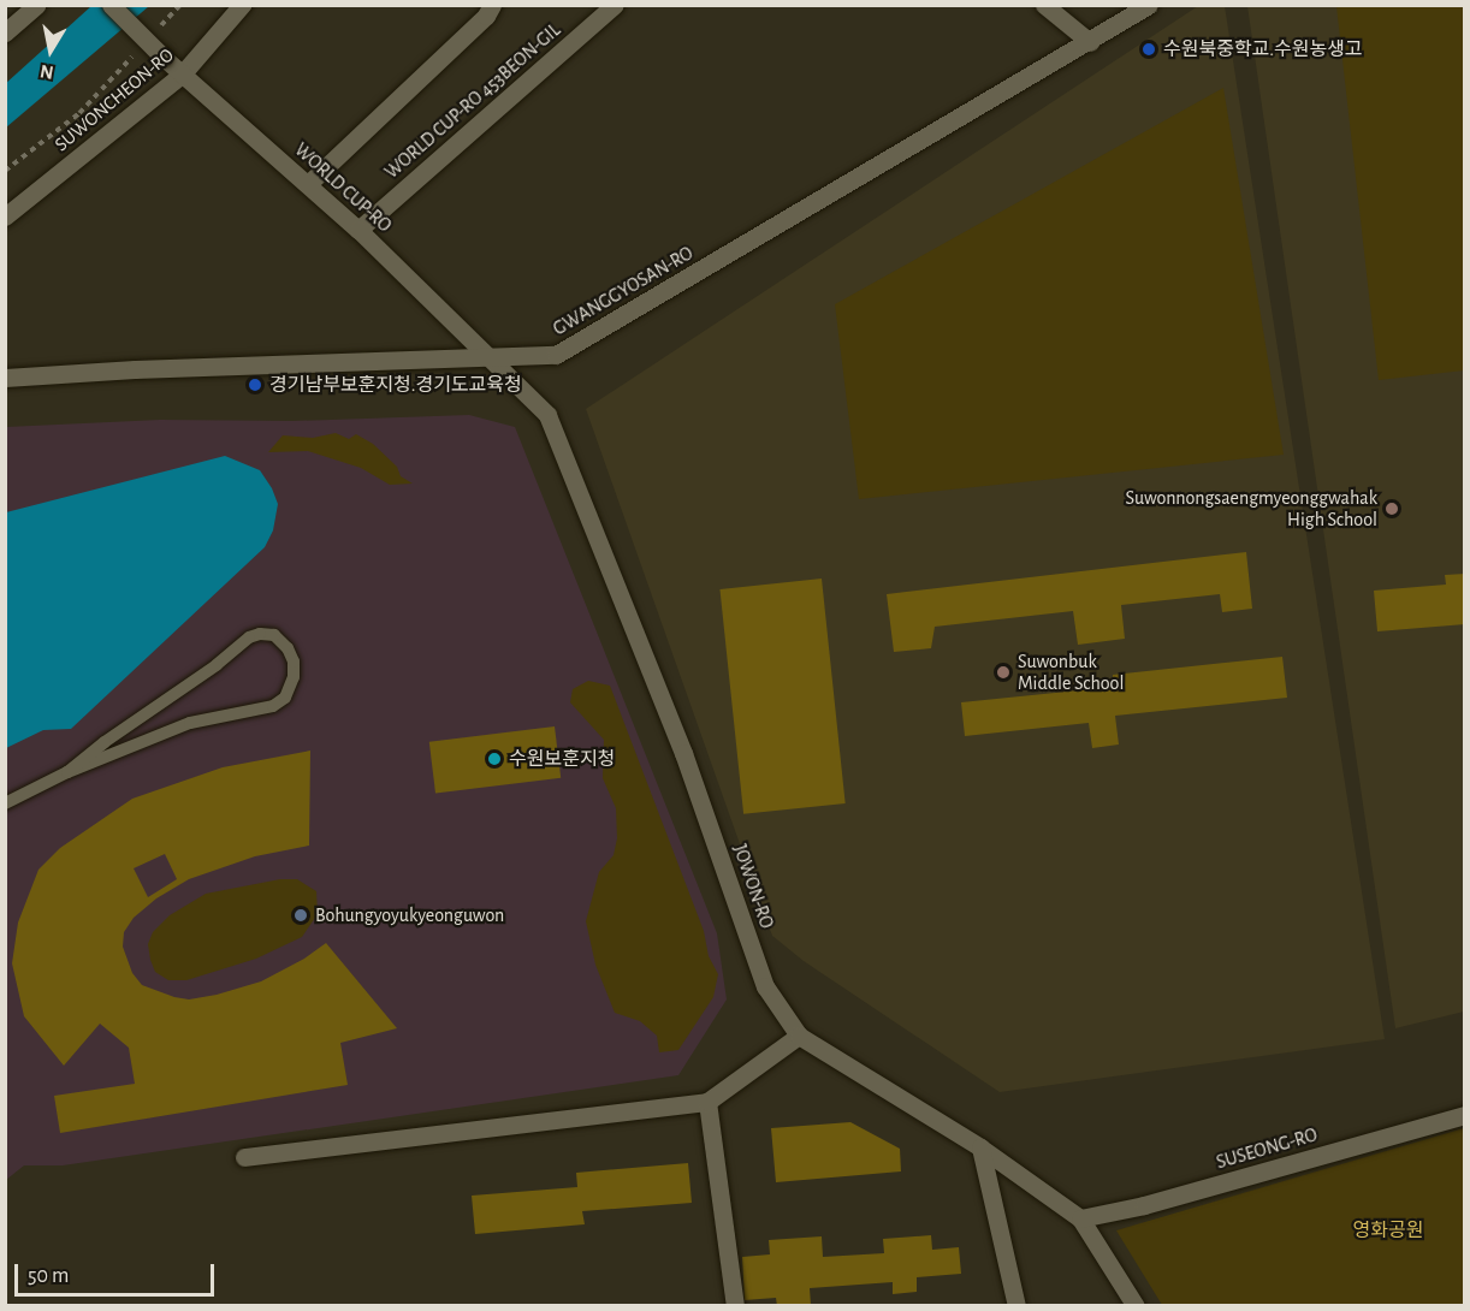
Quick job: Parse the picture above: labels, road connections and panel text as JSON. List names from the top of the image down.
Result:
{
  "streets": {
    "street": [
      "SUWONCHEON-RO",
      "WORLD CUP-RO 453BEON-GIL",
      "WORLD CUP-RO",
      "GWANGGYOSAN-RO",
      "JOWON-RO",
      "SUSEONG-RO"
    ]
  },
  "crossings": [
    ["SUWONCHEON-RO", "WORLD CUP-RO"],
    ["WORLD CUP-RO 453BEON-GIL", "WORLD CUP-RO"],
    ["WORLD CUP-RO", "GWANGGYOSAN-RO"],
    ["WORLD CUP-RO", "JOWON-RO"],
    ["GWANGGYOSAN-RO", "JOWON-RO"],
    ["JOWON-RO", "SUSEONG-RO"]
  ],
  "parks": ["영화공원"],
  "places": [
    "수원북중학교.수원농생고",
    "경기남부보훈지청.경기도교육청",
    "Suwonnongsaengmyeonggwahak High School",
    "Suwonbuk Middle School",
    "수원보훈지청",
    "Bohungyoyukyeonguwon"
  ],
  "scale_bar": "50 m",
  "north": "bottom"
}
